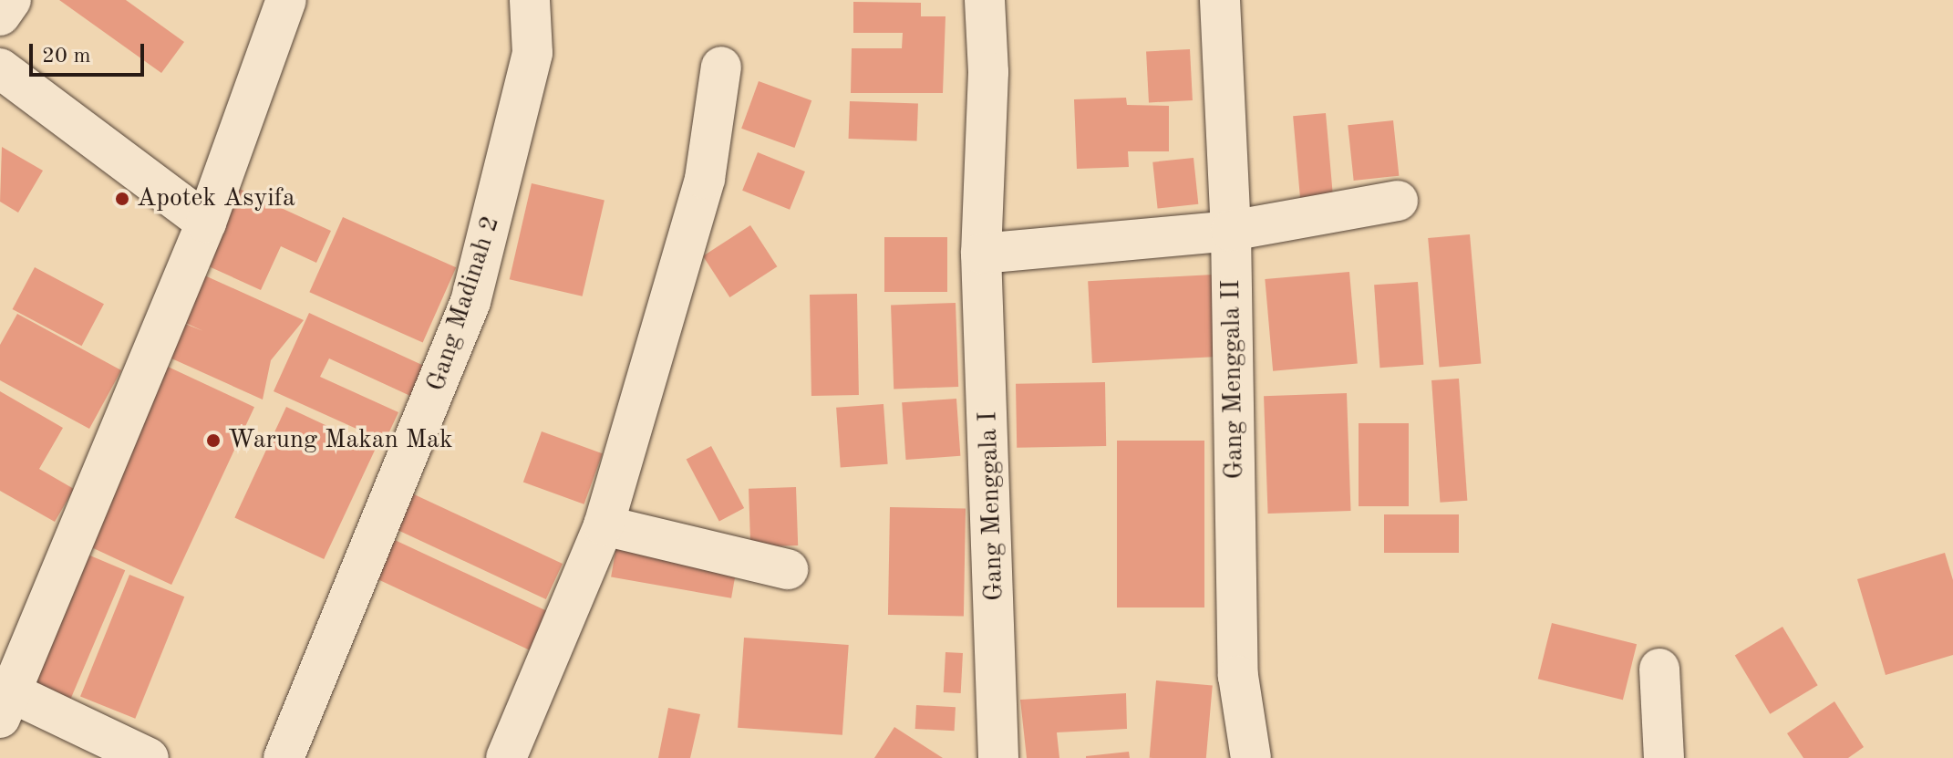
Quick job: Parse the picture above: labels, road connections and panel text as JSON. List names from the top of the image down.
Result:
{
  "streets": {
    "street": ["Gang Madinah 2", "Gang Menggala II", "Gang Menggala I"]
  },
  "places": ["Apotek Asyifa", "Warung Makan Mak"],
  "scale_bar": "20 m"
}
